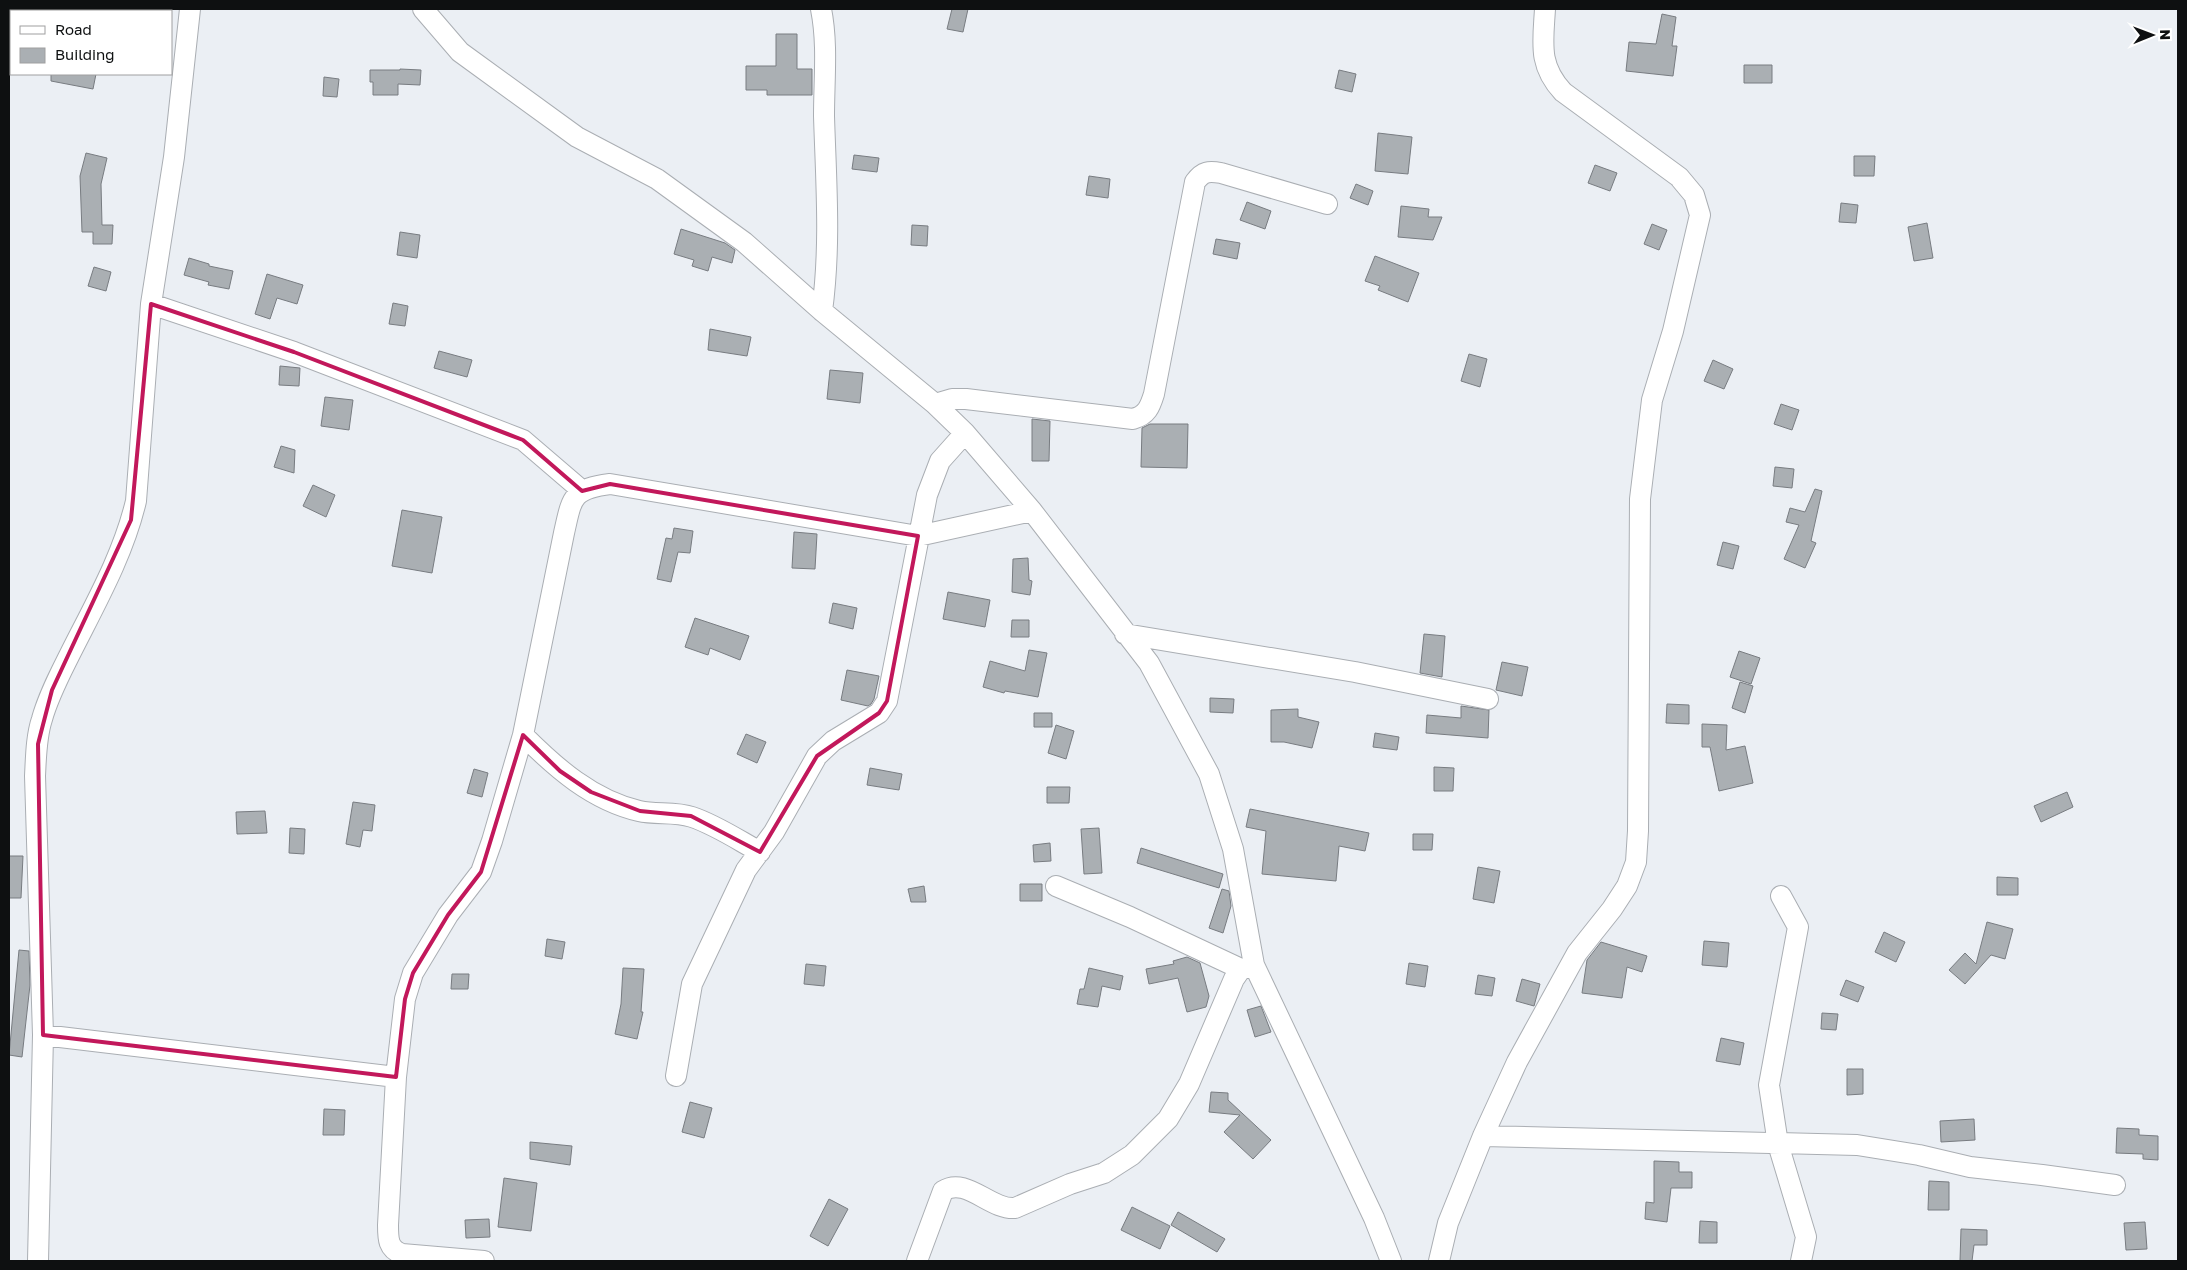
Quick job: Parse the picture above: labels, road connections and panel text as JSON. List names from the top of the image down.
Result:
{
  "legend": ["Road", "Building"],
  "north": "right"
}
